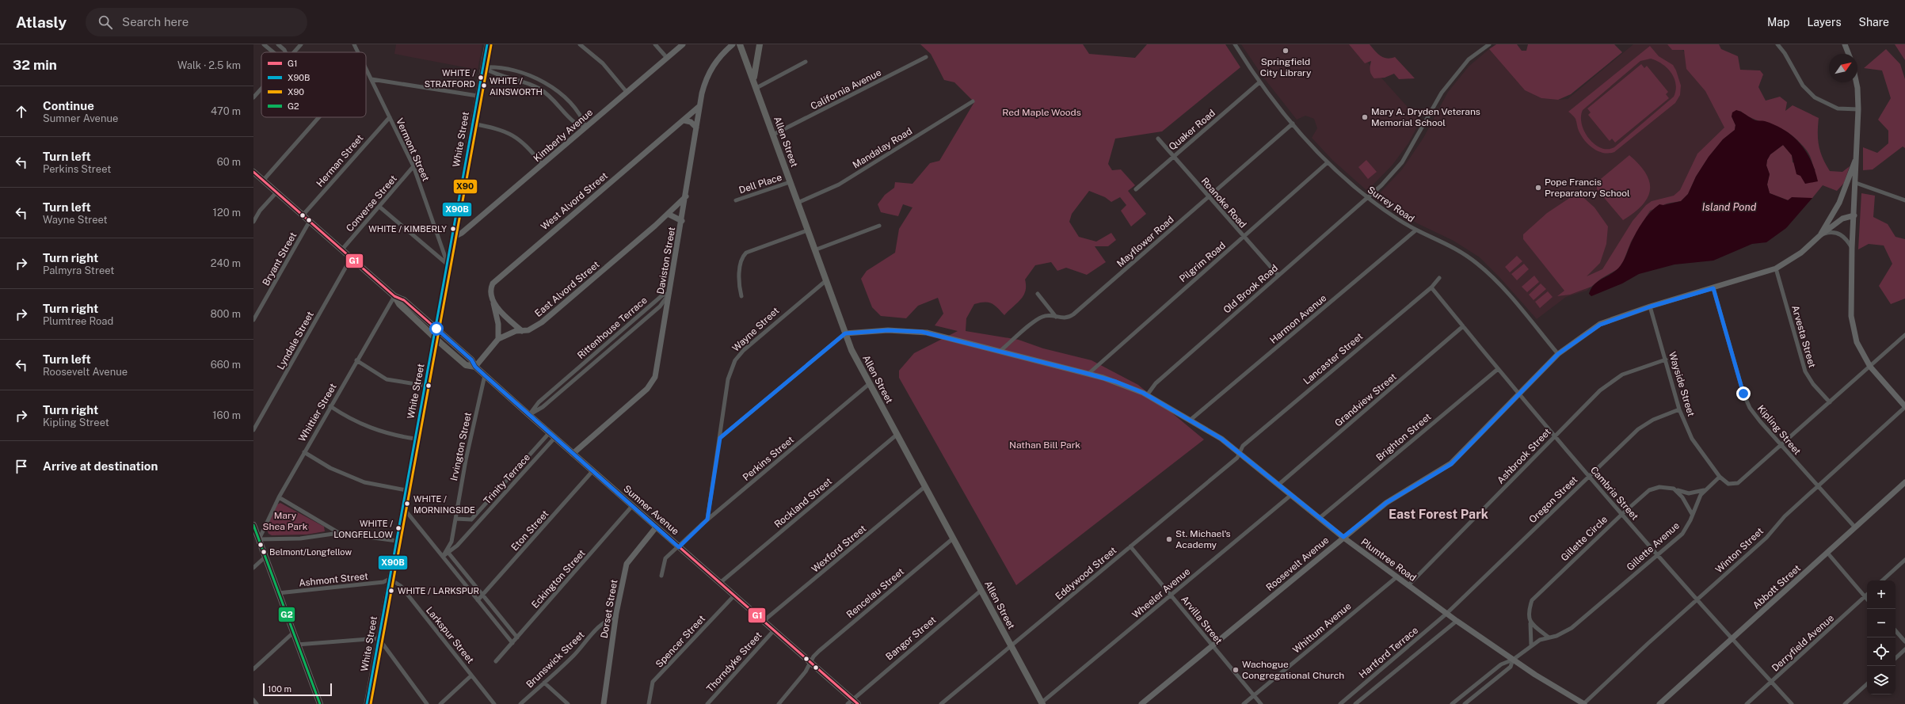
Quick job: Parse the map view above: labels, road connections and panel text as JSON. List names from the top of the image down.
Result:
{
  "streets": {
    "main road": ["Allen Street", "Sumner Avenue"],
    "street": [
      "California Avenue",
      "Quaker Road",
      "Kimberly Avenue",
      "White Street",
      "Mandalay Road",
      "Vermont Street",
      "Herman Street",
      "Dell Place",
      "West Alvord Street",
      "Roanoke Road",
      "Converse Street",
      "Surrey Road",
      "Mayflower Road",
      "Bryant Street",
      "Daviston Street",
      "Pilgrim Road",
      "East Alvord Street",
      "Old Brook Road",
      "Harmon Avenue",
      "Rittenhouse Terrace",
      "Wayne Street",
      "Arvesta Street",
      "Lyndale Street",
      "Lancaster Street",
      "Wayside Street",
      "Grandview Street",
      "Whittier Street",
      "Kipling Street",
      "Brighton Street",
      "Irvington Street",
      "Ashbrook Street",
      "Perkins Street",
      "Trinity Terrace",
      "Cambria Street",
      "Oregon Street",
      "Rockland Street",
      "Eton Street",
      "Gillette Circle",
      "Gillette Avenue",
      "Wexford Street",
      "Winton Street",
      "Plumtree Road",
      "Roosevelt Avenue",
      "Eddywood Street",
      "Eckington Street",
      "Ashmont Street",
      "Abbott Street",
      "Rencelau Street",
      "Wheeler Avenue",
      "Dorset Street",
      "Arvilla Street",
      "Whittum Avenue",
      "Larkspur Street",
      "Bangor Street",
      "Spencer Street",
      "Derryfield Avenue",
      "Hartford Terrace",
      "Brunswick Street",
      "Thorndyke Street"
    ]
  },
  "crossings": [
    ["California Avenue", "Allen Street"],
    ["Quaker Road", "Roanoke Road"],
    ["Quaker Road", "Surrey Road"],
    ["Kimberly Avenue", "White Street"],
    ["White Street", "Vermont Street"],
    ["White Street", "Sumner Avenue"],
    ["White Street", "Ashmont Street"],
    ["White Street", "Larkspur Street"],
    ["Allen Street", "Mandalay Road"],
    ["Allen Street", "Dell Place"],
    ["Allen Street", "Wayne Street"],
    ["Allen Street", "Perkins Street"],
    ["Allen Street", "Rockland Street"],
    ["Allen Street", "Wexford Street"],
    ["Allen Street", "Plumtree Road"],
    ["Allen Street", "Eddywood Street"],
    ["Allen Street", "Rencelau Street"],
    ["Allen Street", "Wheeler Avenue"],
    ["Allen Street", "Bangor Street"],
    ["Vermont Street", "Herman Street"],
    ["Vermont Street", "Converse Street"],
    ["Herman Street", "Sumner Avenue"],
    ["West Alvord Street", "Daviston Street"],
    ["West Alvord Street", "East Alvord Street"],
    ["Roanoke Road", "Mayflower Road"],
    ["Roanoke Road", "Pilgrim Road"],
    ["Roanoke Road", "Old Brook Road"],
    ["Converse Street", "Sumner Avenue"],
    ["Surrey Road", "Mayflower Road"],
    ["Surrey Road", "Pilgrim Road"],
    ["Surrey Road", "Old Brook Road"],
    ["Surrey Road", "Harmon Avenue"],
    ["Surrey Road", "Roosevelt Avenue"],
    ["Mayflower Road", "Plumtree Road"],
    ["Bryant Street", "Sumner Avenue"],
    ["Daviston Street", "East Alvord Street"],
    ["Daviston Street", "Rittenhouse Terrace"],
    ["Daviston Street", "Sumner Avenue"],
    ["Pilgrim Road", "Plumtree Road"],
    ["East Alvord Street", "Sumner Avenue"],
    ["Old Brook Road", "Plumtree Road"],
    ["Harmon Avenue", "Plumtree Road"],
    ["Rittenhouse Terrace", "Sumner Avenue"],
    ["Wayne Street", "Perkins Street"],
    ["Arvesta Street", "Roosevelt Avenue"],
    ["Lyndale Street", "Sumner Avenue"],
    ["Lancaster Street", "Cambria Street"],
    ["Lancaster Street", "Plumtree Road"],
    ["Lancaster Street", "Eddywood Street"],
    ["Wayside Street", "Ashbrook Street"],
    ["Wayside Street", "Oregon Street"],
    ["Wayside Street", "Gillette Avenue"],
    ["Wayside Street", "Roosevelt Avenue"],
    ["Grandview Street", "Cambria Street"],
    ["Grandview Street", "Plumtree Road"],
    ["Whittier Street", "Sumner Avenue"],
    ["Kipling Street", "Winton Street"],
    ["Kipling Street", "Roosevelt Avenue"],
    ["Kipling Street", "Abbott Street"],
    ["Brighton Street", "Cambria Street"],
    ["Brighton Street", "Plumtree Road"],
    ["Irvington Street", "Trinity Terrace"],
    ["Irvington Street", "Sumner Avenue"],
    ["Ashbrook Street", "Cambria Street"],
    ["Ashbrook Street", "Plumtree Road"],
    ["Perkins Street", "Sumner Avenue"],
    ["Trinity Terrace", "Sumner Avenue"],
    ["Cambria Street", "Oregon Street"],
    ["Cambria Street", "Gillette Circle"],
    ["Cambria Street", "Gillette Avenue"],
    ["Cambria Street", "Winton Street"],
    ["Cambria Street", "Roosevelt Avenue"],
    ["Cambria Street", "Abbott Street"],
    ["Cambria Street", "Derryfield Avenue"],
    ["Oregon Street", "Plumtree Road"],
    ["Oregon Street", "Hartford Terrace"],
    ["Rockland Street", "Sumner Avenue"],
    ["Sumner Avenue", "Eton Street"],
    ["Sumner Avenue", "Wexford Street"],
    ["Sumner Avenue", "Eckington Street"],
    ["Sumner Avenue", "Rencelau Street"],
    ["Sumner Avenue", "Dorset Street"],
    ["Sumner Avenue", "Bangor Street"],
    ["Sumner Avenue", "Spencer Street"],
    ["Sumner Avenue", "Thorndyke Street"],
    ["Gillette Circle", "Gillette Avenue"],
    ["Gillette Avenue", "Plumtree Road"],
    ["Winton Street", "Plumtree Road"],
    ["Plumtree Road", "Roosevelt Avenue"],
    ["Plumtree Road", "Eddywood Street"],
    ["Plumtree Road", "Wheeler Avenue"],
    ["Plumtree Road", "Whittum Avenue"],
    ["Plumtree Road", "Hartford Terrace"],
    ["Roosevelt Avenue", "Arvilla Street"],
    ["Eddywood Street", "Arvilla Street"],
    ["Ashmont Street", "Larkspur Street"],
    ["Wheeler Avenue", "Arvilla Street"],
    ["Dorset Street", "Brunswick Street"],
    ["Arvilla Street", "Whittum Avenue"]
  ],
  "districts": ["East Forest Park"],
  "water": ["Island Pond"],
  "parks": ["Red Maple Woods", "Nathan Bill Park", "Mary Shea Park"],
  "places": [
    "Springfield City Library",
    "WHITE / STRATFORD",
    "WHITE / AINSWORTH",
    "Mary A. Dryden Veterans Memorial School",
    "Pope Francis Preparatory School",
    "WHITE / KIMBERLY",
    "WHITE / MORNINGSIDE",
    "WHITE / LONGFELLOW",
    "St. Michael's Academy",
    "Belmont/Longfellow",
    "WHITE / LARKSPUR",
    "Wachogue Congregational Church"
  ],
  "lines": [
    "transit line X90B",
    "transit line X90",
    "transit line G1",
    "transit line G2"
  ],
  "legend": [
    "G1",
    "X90B",
    "X90",
    "G2"
  ],
  "scale_bar": "100 m",
  "north": "top right",
  "page": {
    "header": "Atlasly",
    "search": "Search here",
    "nav": ["Map", "Layers", "Share"],
    "heading": ["32 min", "Walk · 2.5 km"],
    "list": [
      ["Continue", "Sumner Avenue", "470 m"],
      ["Turn left", "Perkins Street", "60 m"],
      ["Turn left", "Wayne Street", "120 m"],
      ["Turn right", "Palmyra Street", "240 m"],
      ["Turn right", "Plumtree Road", "800 m"],
      ["Turn left", "Roosevelt Avenue", "660 m"],
      ["Turn right", "Kipling Street", "160 m"],
      "Arrive at destination"
    ],
    "map_buttons": ["+", "−"],
    "scale": "100 m"
  }
}
